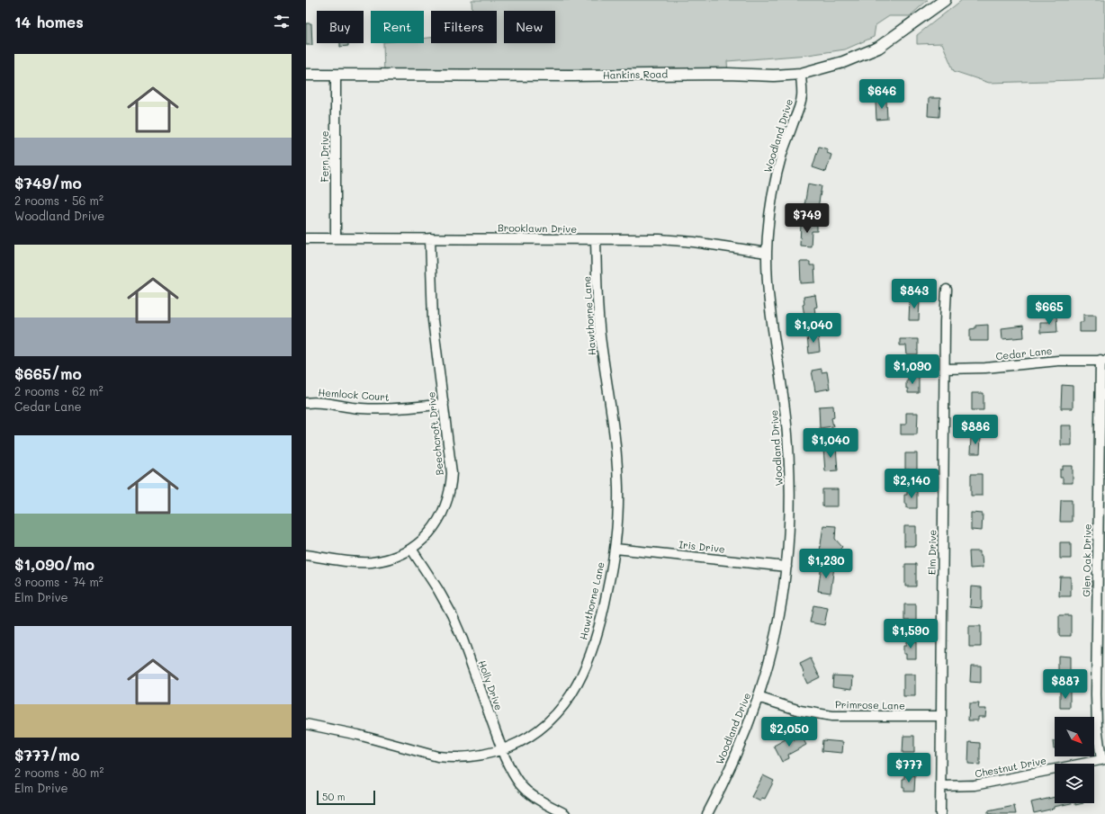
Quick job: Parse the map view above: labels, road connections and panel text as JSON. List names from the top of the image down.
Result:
{
  "streets": {
    "main road": ["Hankins Road"],
    "street": [
      "Woodland Drive",
      "Fern Drive",
      "Brooklawn Drive",
      "Hawthorne Lane",
      "Cedar Lane",
      "Hemlock Court",
      "Beechcroft Drive",
      "Iris Drive",
      "Elm Drive",
      "Glen Oak Drive",
      "Holly Drive",
      "Primrose Lane",
      "Chestnut Drive"
    ]
  },
  "crossings": [
    ["Hankins Road", "Woodland Drive"],
    ["Hankins Road", "Fern Drive"],
    ["Woodland Drive", "Brooklawn Drive"],
    ["Woodland Drive", "Iris Drive"],
    ["Woodland Drive", "Primrose Lane"],
    ["Fern Drive", "Brooklawn Drive"],
    ["Brooklawn Drive", "Hawthorne Lane"],
    ["Brooklawn Drive", "Beechcroft Drive"],
    ["Hawthorne Lane", "Iris Drive"],
    ["Hawthorne Lane", "Holly Drive"],
    ["Cedar Lane", "Elm Drive"],
    ["Cedar Lane", "Glen Oak Drive"],
    ["Hemlock Court", "Beechcroft Drive"],
    ["Beechcroft Drive", "Holly Drive"],
    ["Elm Drive", "Primrose Lane"],
    ["Elm Drive", "Chestnut Drive"],
    ["Glen Oak Drive", "Chestnut Drive"]
  ],
  "scale_bar": "50 m",
  "north": "bottom right",
  "page": {
    "heading": "14 homes",
    "chip": [
      "Buy",
      "Rent",
      "Filters",
      "New"
    ],
    "list": [
      {
        "name": "$749/mo",
        "note": "2 rooms · 56 m² · Woodland Drive"
      },
      {
        "name": "$665/mo",
        "note": "2 rooms · 62 m² · Cedar Lane"
      },
      {
        "name": "$1,090/mo",
        "note": "3 rooms · 74 m² · Elm Drive"
      },
      {
        "name": "$777/mo",
        "note": "2 rooms · 80 m² · Elm Drive"
      }
    ],
    "price": [
      "$646",
      "$749",
      "$843",
      "$665",
      "$1,040",
      "$1,090",
      "$886",
      "$1,040",
      "$2,140",
      "$1,230",
      "$1,590",
      "$887",
      "$2,050",
      "$777"
    ],
    "scale": "50 m"
  }
}
